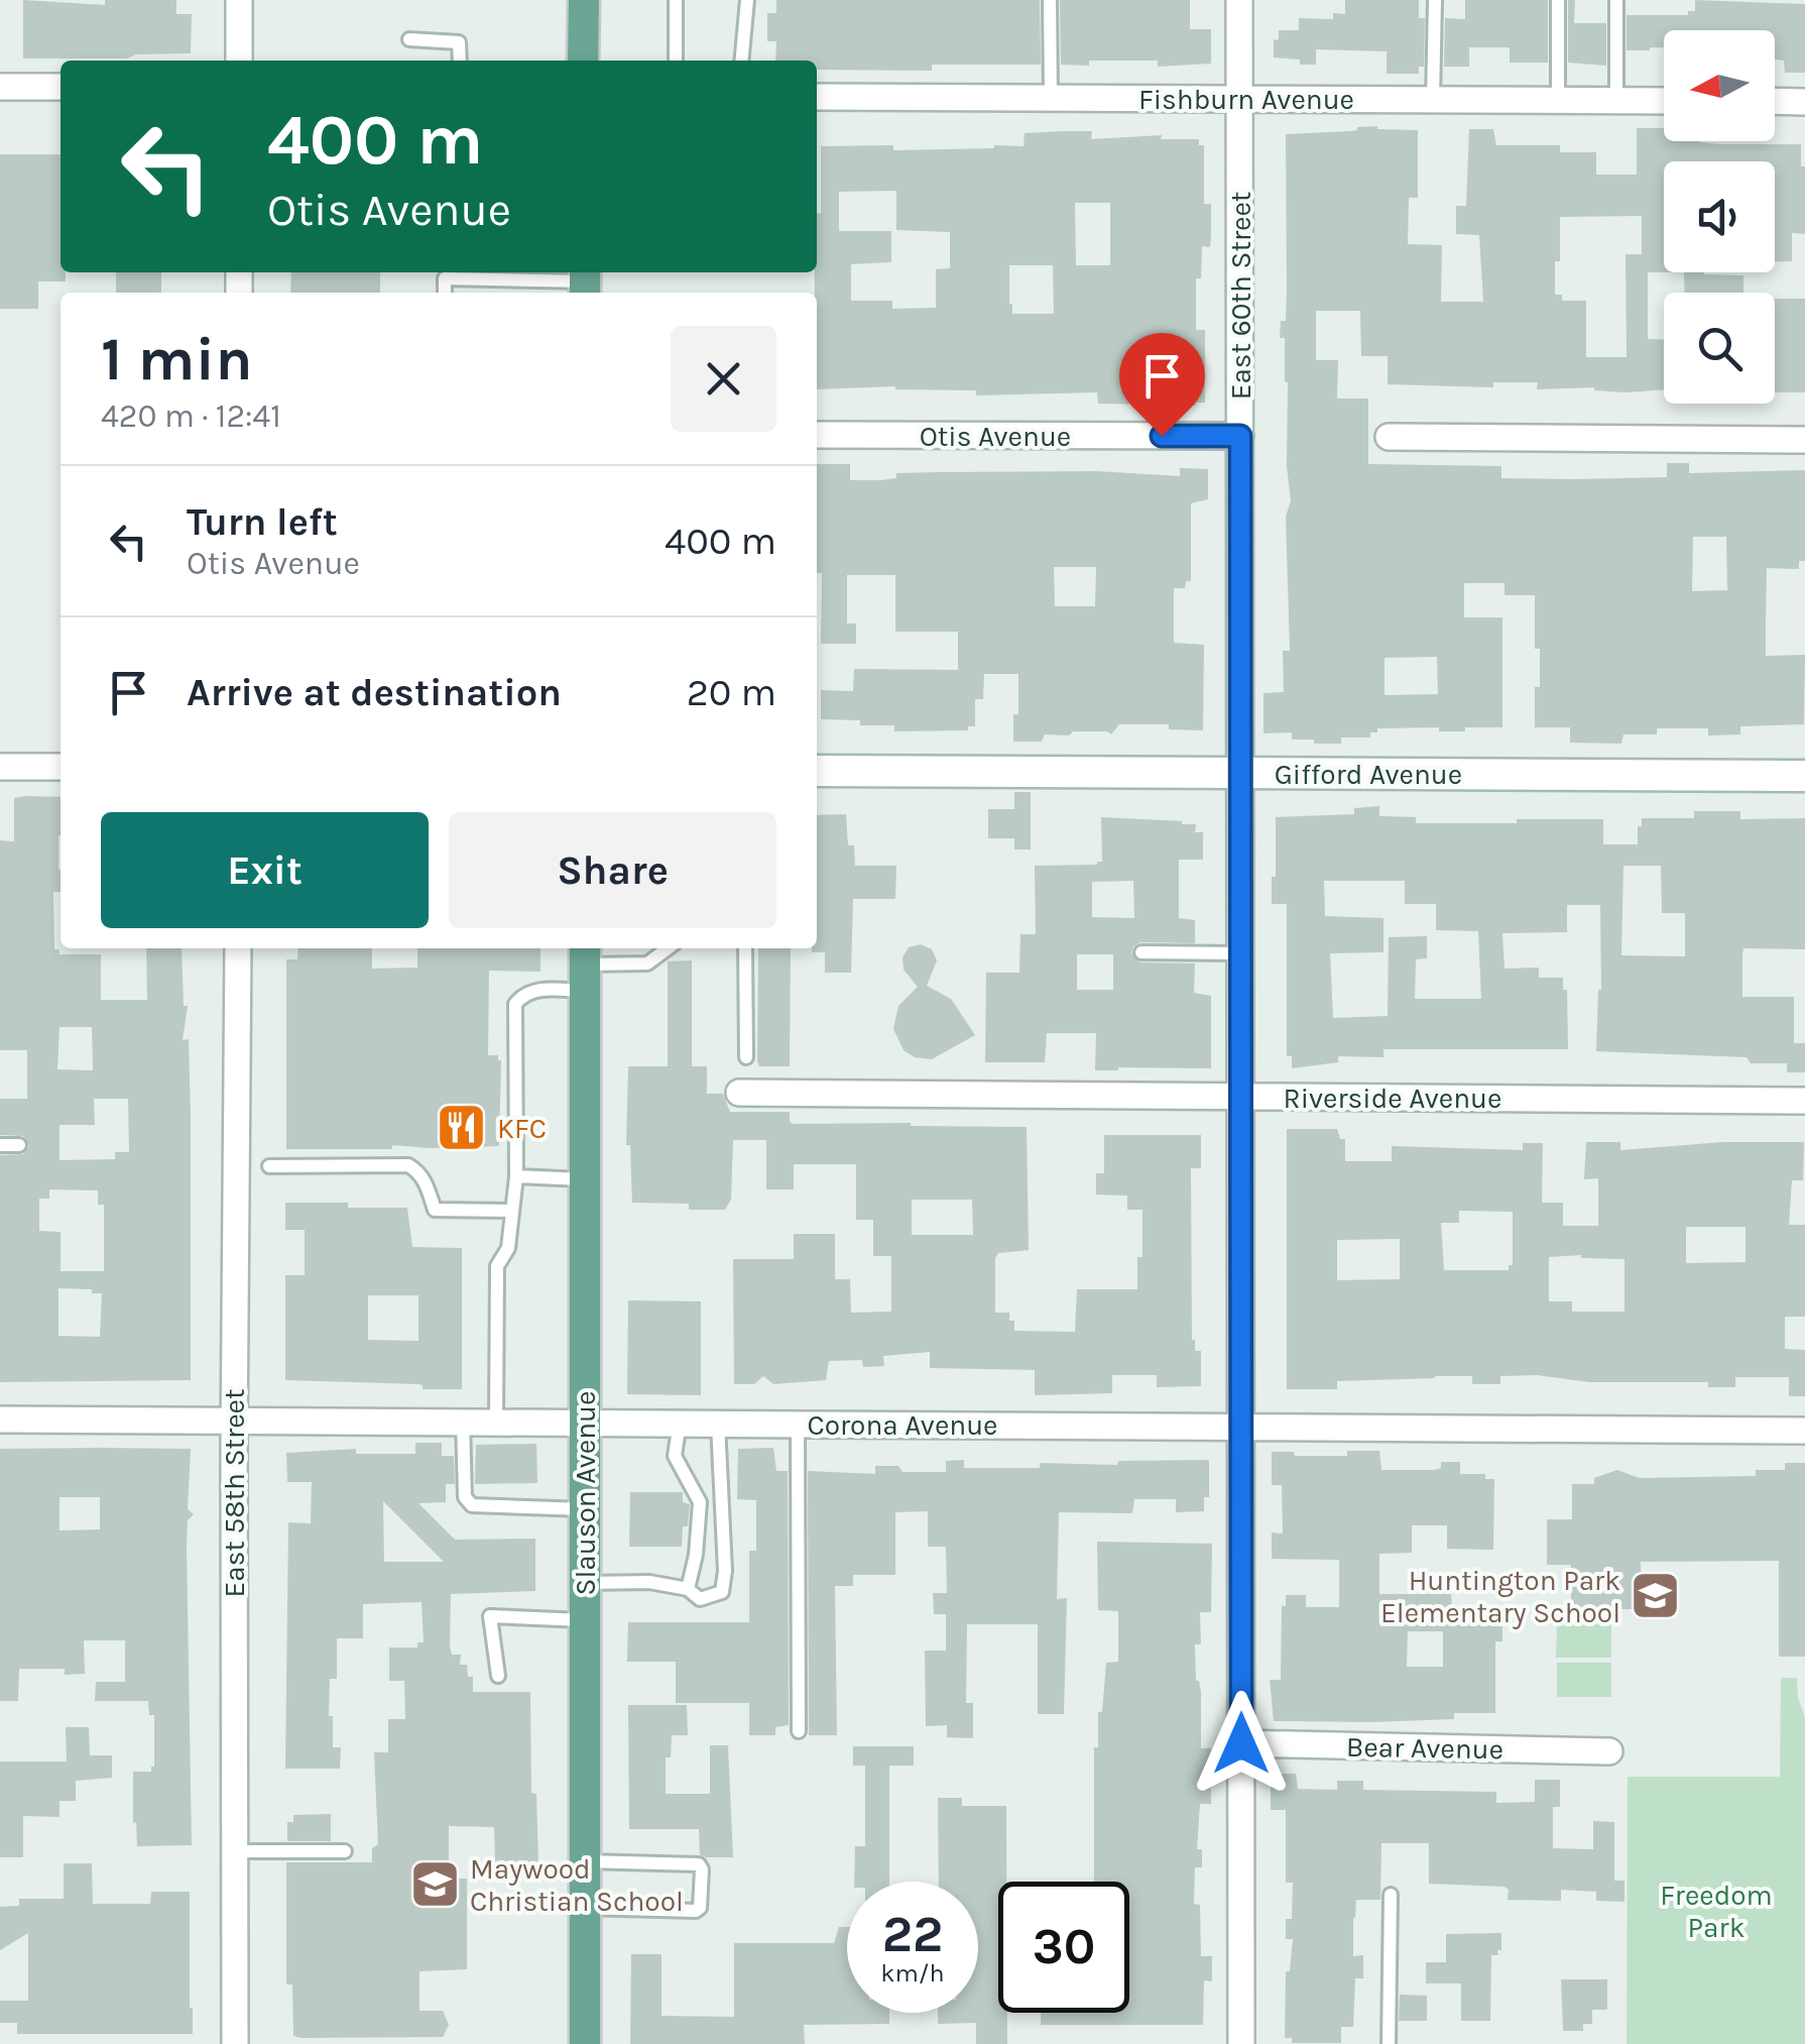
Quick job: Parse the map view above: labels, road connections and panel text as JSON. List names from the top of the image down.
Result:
{
  "streets": {
    "main road": ["Slauson Avenue"],
    "street": [
      "Fishburn Avenue",
      "East 60th Street",
      "Otis Avenue",
      "Gifford Avenue",
      "Riverside Avenue",
      "Corona Avenue",
      "East 58th Street",
      "Bear Avenue"
    ]
  },
  "crossings": [
    ["Fishburn Avenue", "East 60th Street"],
    ["East 60th Street", "Otis Avenue"],
    ["East 60th Street", "Gifford Avenue"],
    ["East 60th Street", "Riverside Avenue"],
    ["East 60th Street", "Corona Avenue"],
    ["East 60th Street", "Bear Avenue"],
    ["Corona Avenue", "East 58th Street"],
    ["Corona Avenue", "Slauson Avenue"]
  ],
  "parks": ["Freedom Park"],
  "places": {
    "restaurant": ["KFC"],
    "school or university": ["Huntington Park Elementary School", "Maywood Christian School"]
  },
  "north": "left",
  "page": {
    "turn": ["400 m", "Otis Avenue"],
    "heading": ["1 min", "420 m · 12:41"],
    "list": [
      {
        "name": "Turn left",
        "note": "Otis Avenue",
        "value": "400 m"
      },
      {
        "name": "Arrive at destination",
        "value": "20 m"
      }
    ],
    "buttons": ["Exit", "Share"],
    "speed": "22 km/h",
    "limit": "30"
  }
}
